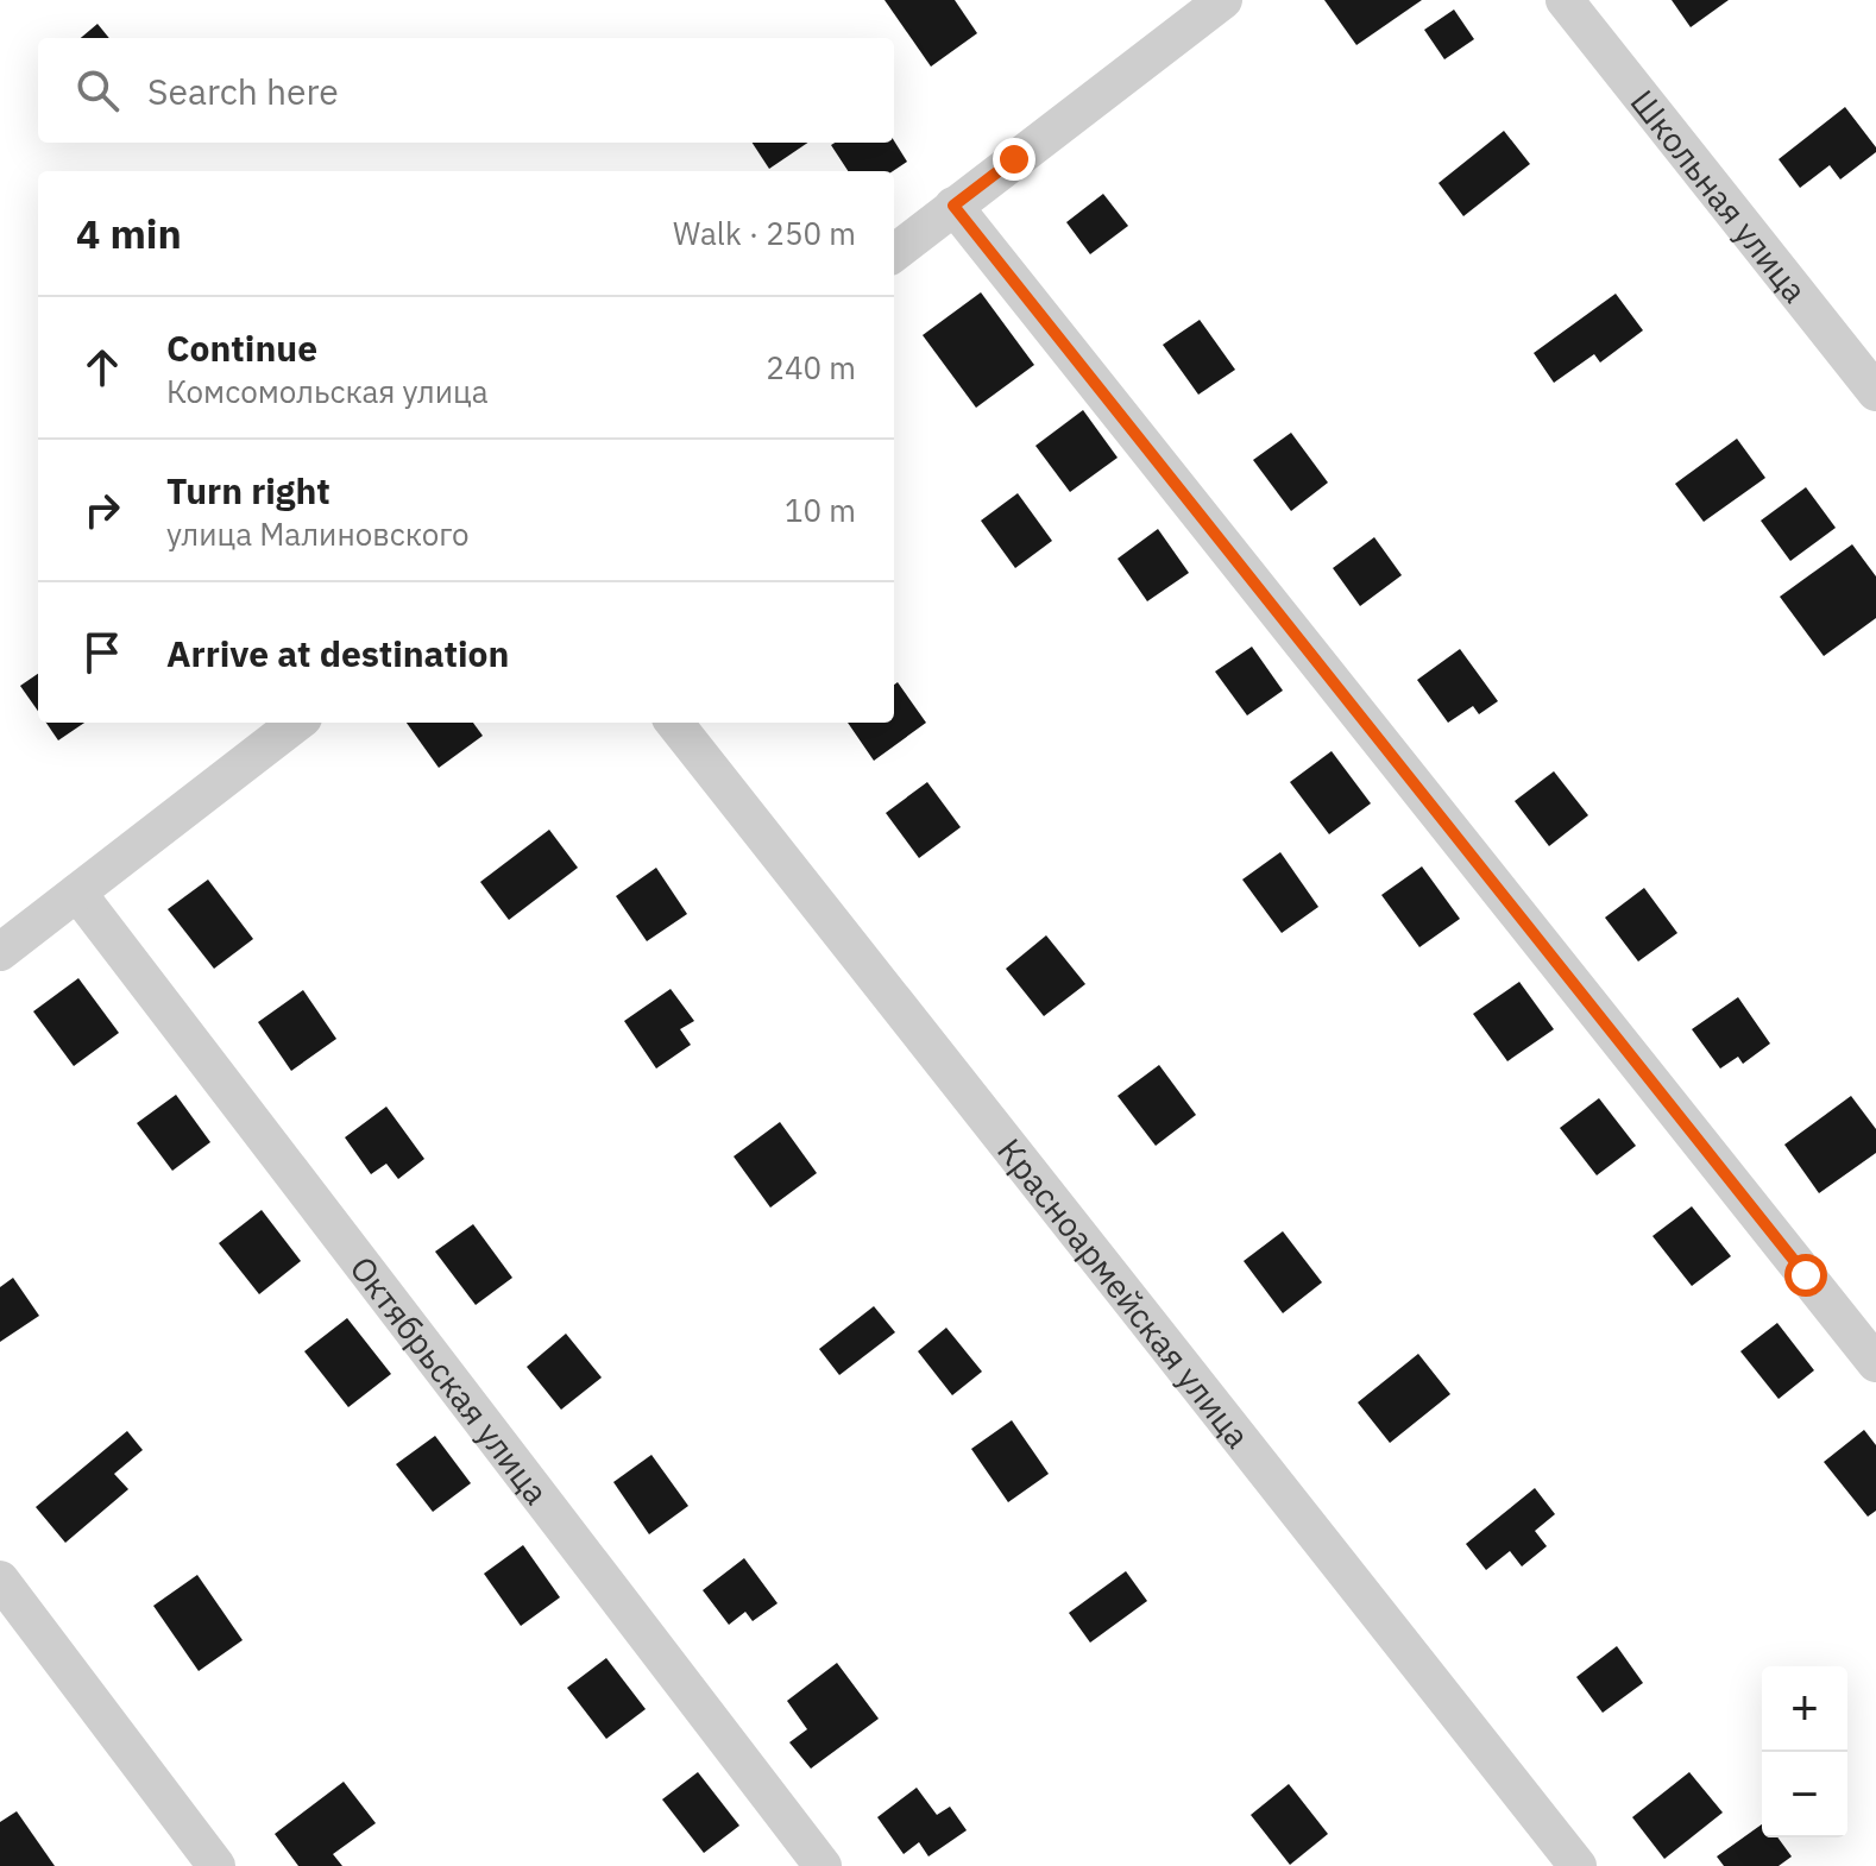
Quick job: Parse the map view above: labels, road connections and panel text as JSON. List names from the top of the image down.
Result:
{
  "streets": {
    "street": ["Школьная улица", "Красноармейская улица", "Октябрьская улица"]
  },
  "page": {
    "search": "Search here",
    "heading": ["4 min", "Walk · 250 m"],
    "list": [
      ["Continue", "Комсомольская улица", "240 m"],
      ["Turn right", "улица Малиновского", "10 m"],
      "Arrive at destination"
    ],
    "map_buttons": ["+", "−"]
  }
}
